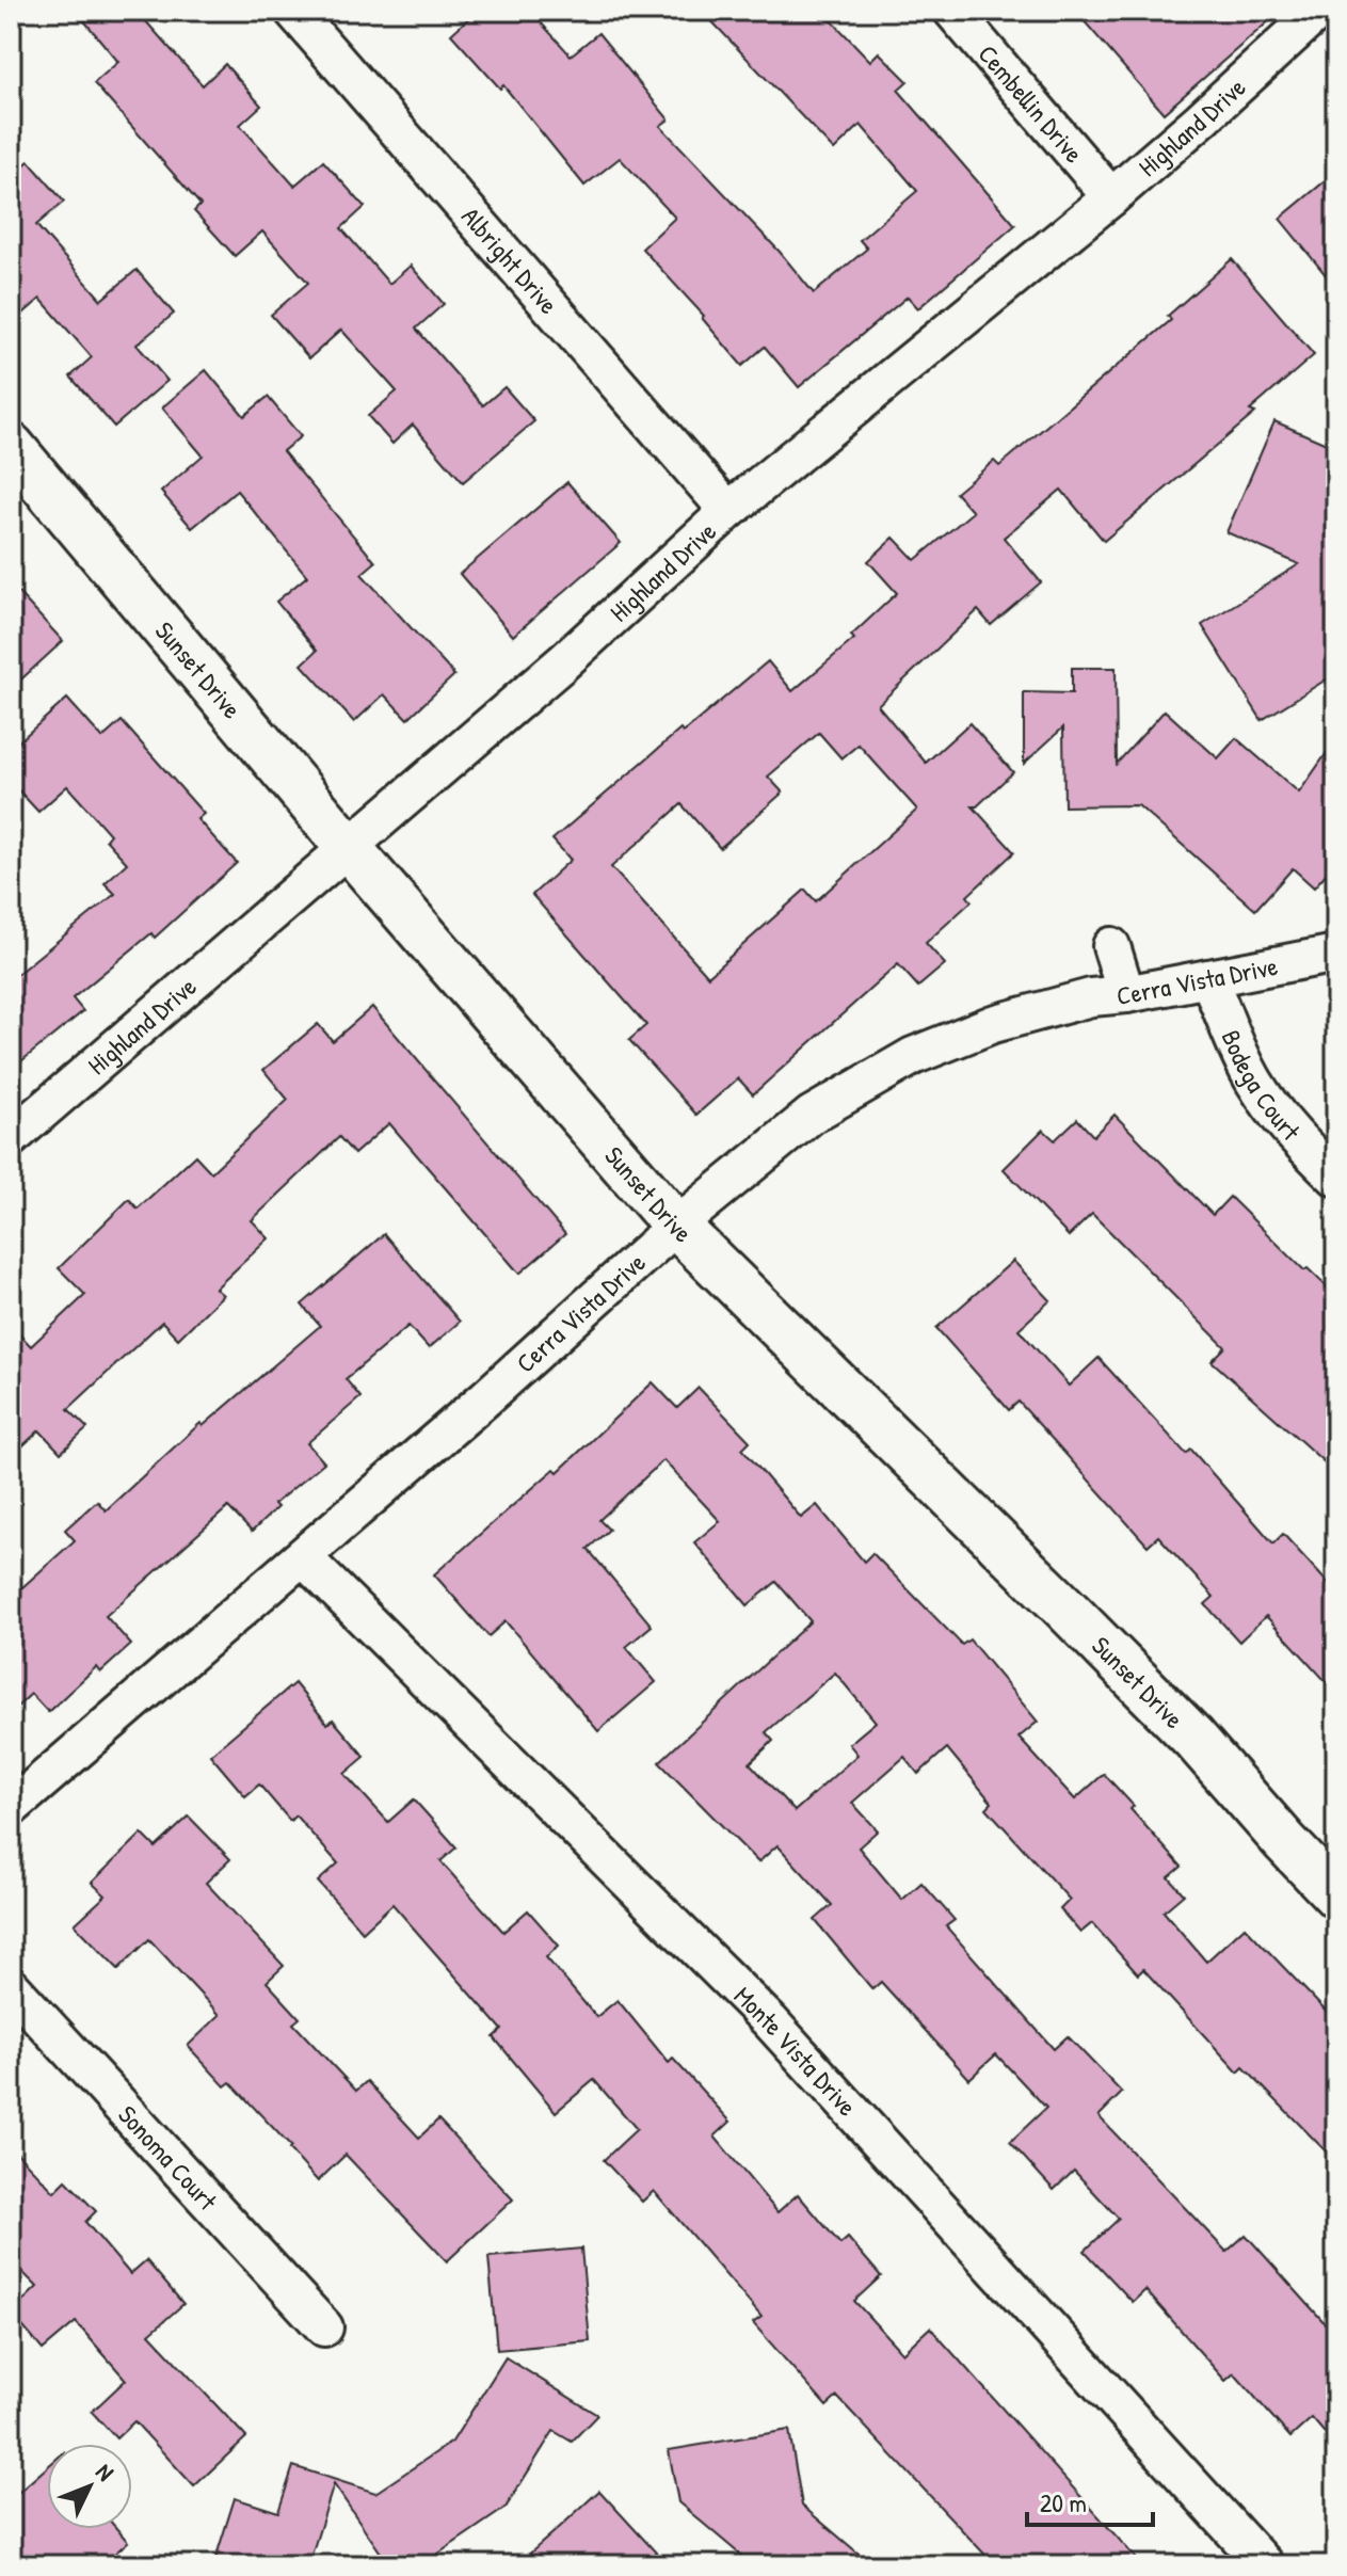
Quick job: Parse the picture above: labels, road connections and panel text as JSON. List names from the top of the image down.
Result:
{
  "streets": {
    "street": [
      "Cembellin Drive",
      "Highland Drive",
      "Albright Drive",
      "Sunset Drive",
      "Cerra Vista Drive",
      "Bodega Court",
      "Monte Vista Drive",
      "Sonoma Court"
    ]
  },
  "crossings": [
    ["Cembellin Drive", "Highland Drive"],
    ["Highland Drive", "Albright Drive"],
    ["Highland Drive", "Sunset Drive"],
    ["Sunset Drive", "Cerra Vista Drive"],
    ["Cerra Vista Drive", "Bodega Court"],
    ["Cerra Vista Drive", "Monte Vista Drive"]
  ],
  "scale_bar": "20 m",
  "north": "top right"
}
